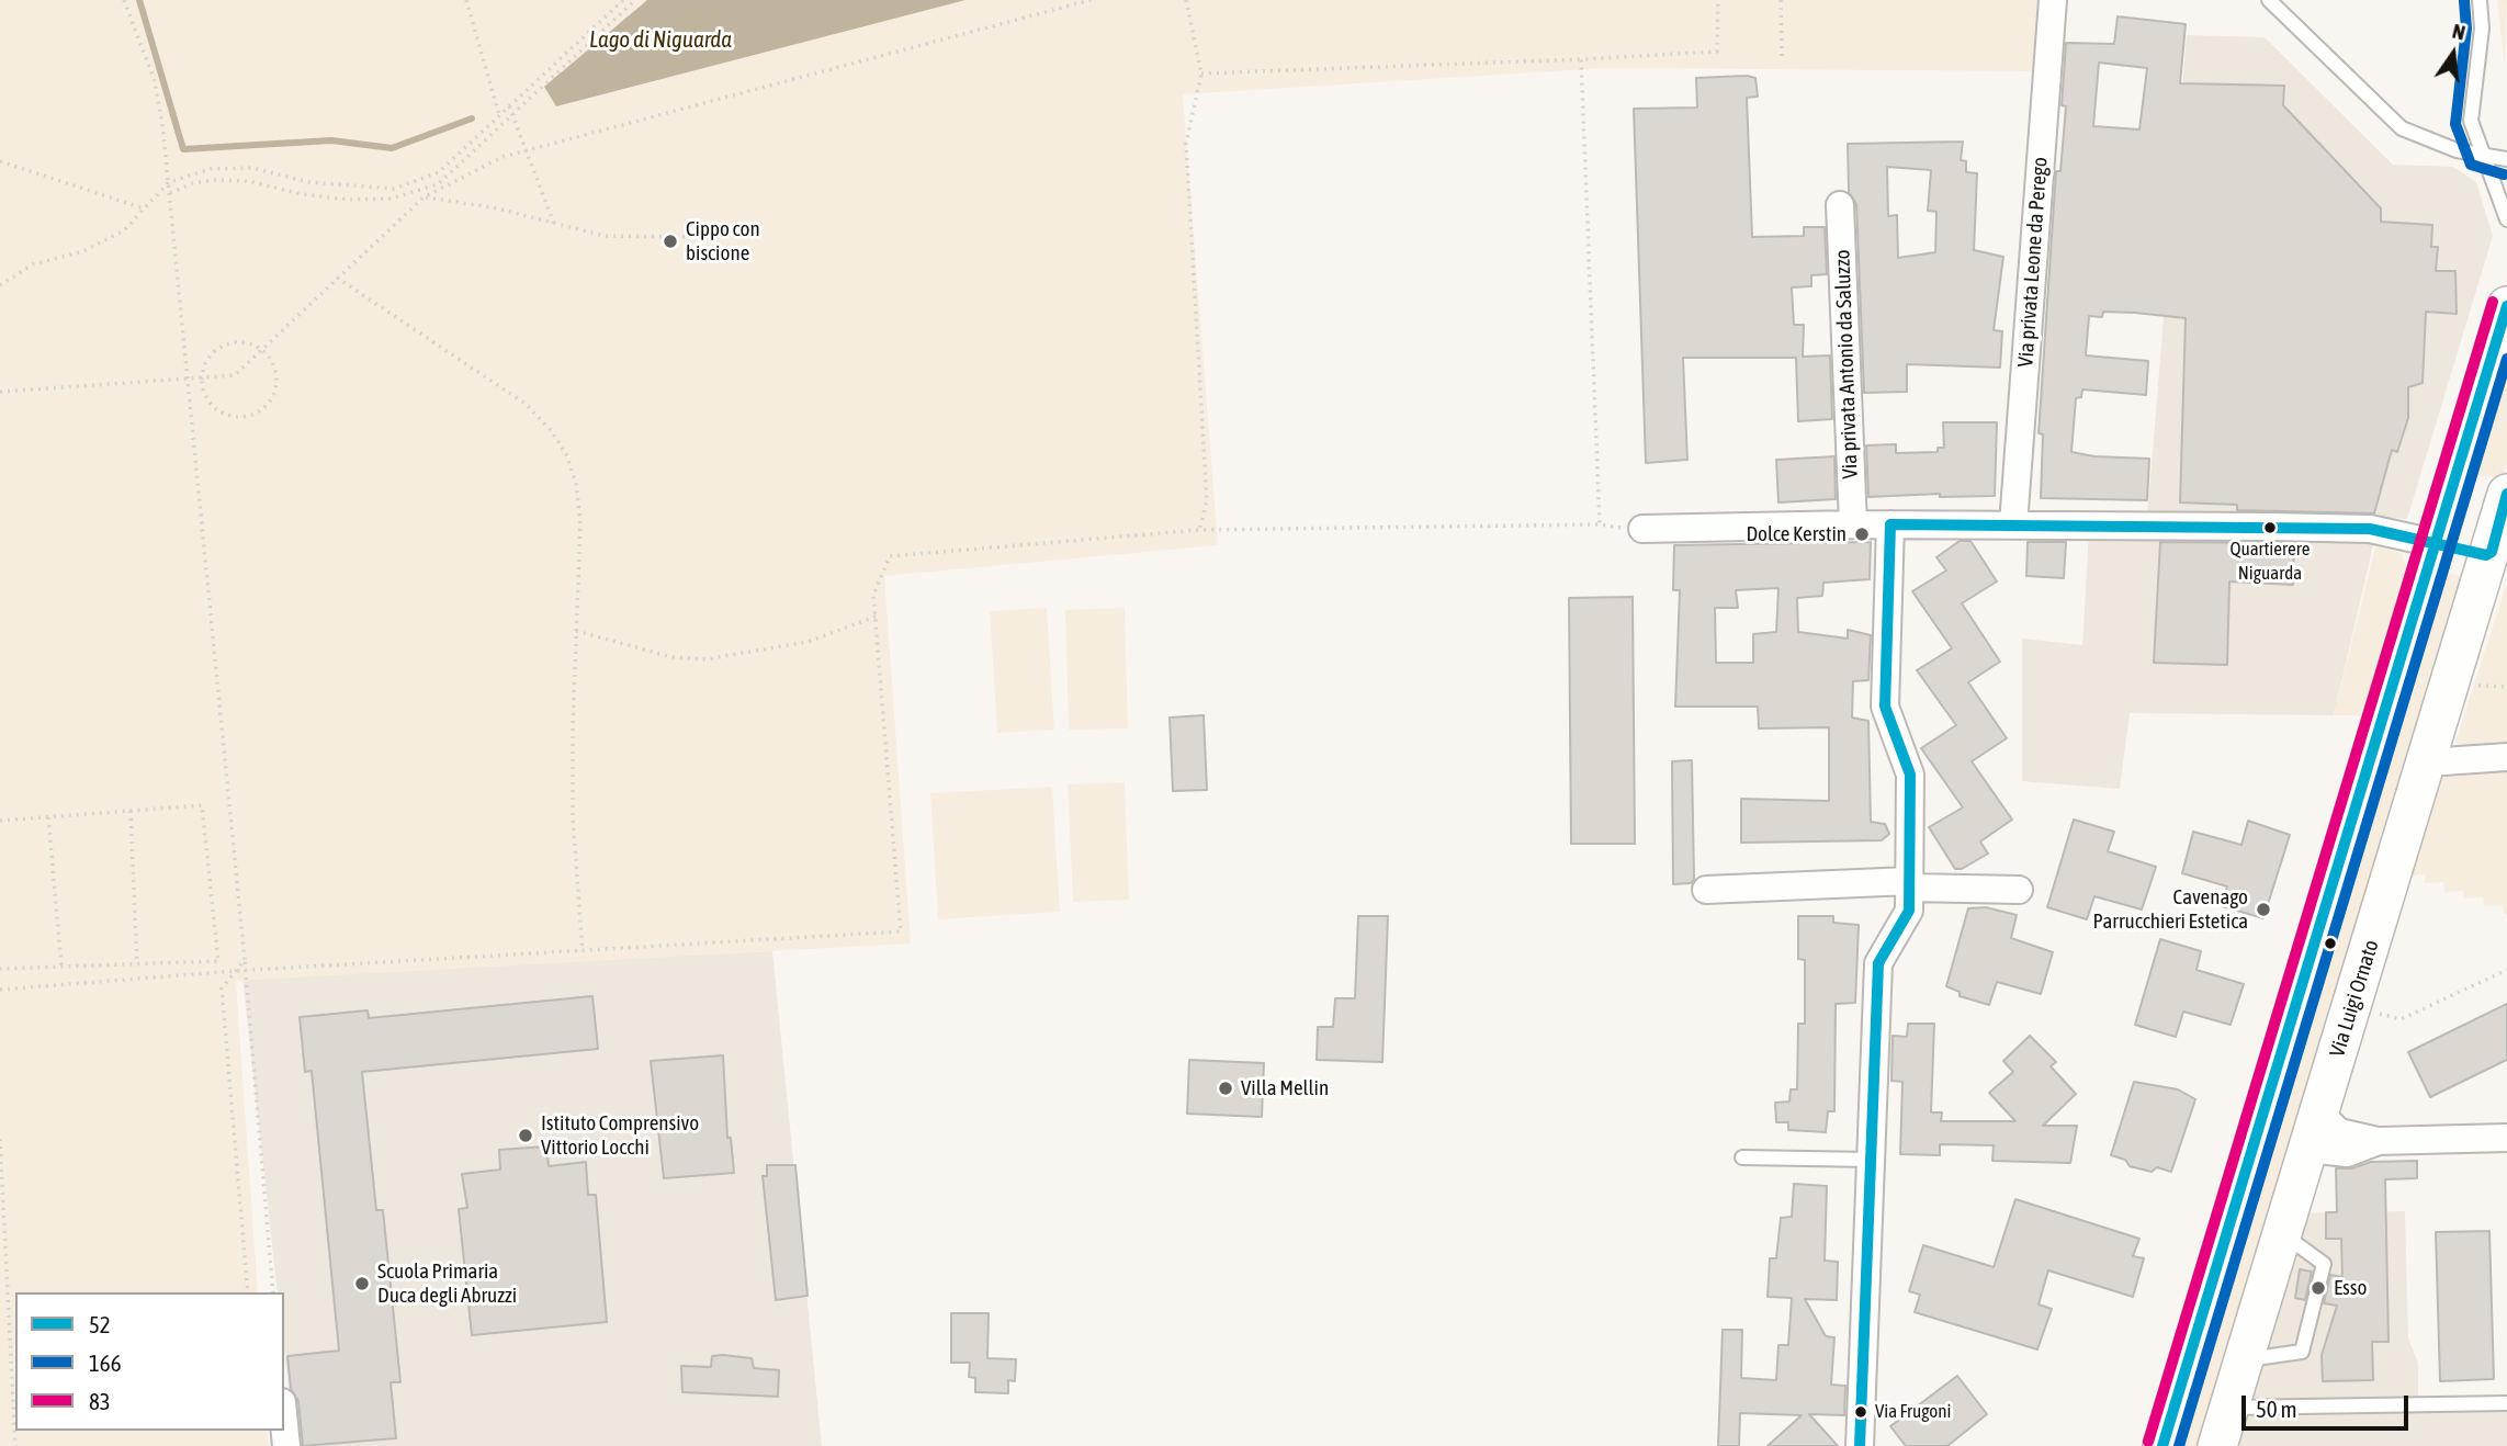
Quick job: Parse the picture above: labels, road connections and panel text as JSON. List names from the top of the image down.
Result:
{
  "streets": {
    "main road": ["Via Luigi Ornato"],
    "street": ["Via privata Leone da Perego", "Via privata Antonio da Saluzzo"]
  },
  "water": ["Lago di Niguarda"],
  "places": [
    "Cippo con biscione",
    "Quartierere Niguarda",
    "Dolce Kerstin",
    "Cavenago Parrucchieri Estetica",
    "Villa Mellin",
    "Istituto Comprensivo Vittorio Locchi",
    "Scuola Primaria Duca degli Abruzzi",
    "Esso",
    "Via Frugoni"
  ],
  "lines": ["transit line 166", "transit line 83", "transit line 52"],
  "legend": ["52", "166", "83"],
  "scale_bar": "50 m",
  "north": "top"
}
